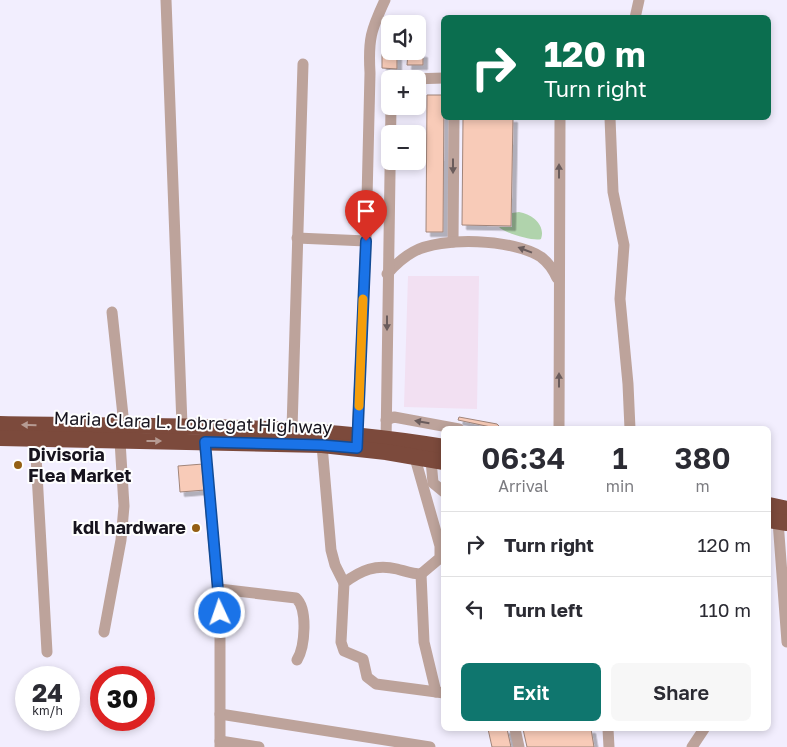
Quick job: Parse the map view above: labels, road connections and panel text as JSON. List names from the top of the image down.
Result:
{
  "streets": {
    "highway": ["Maria Clara L. Lobregat Highway"]
  },
  "places": ["Divisoria Flea Market", "kdl hardware"],
  "page": {
    "map_buttons": ["+", "−"],
    "turn": ["120 m", "Turn right"],
    "eta": [
      "06:34",
      "Arrival",
      "1",
      "min",
      "380",
      "m"
    ],
    "list": [
      {
        "name": "Turn right",
        "value": "120 m"
      },
      {
        "name": "Turn left",
        "value": "110 m"
      }
    ],
    "buttons": ["Exit", "Share"],
    "speed": "24 km/h",
    "limit": "30"
  }
}
